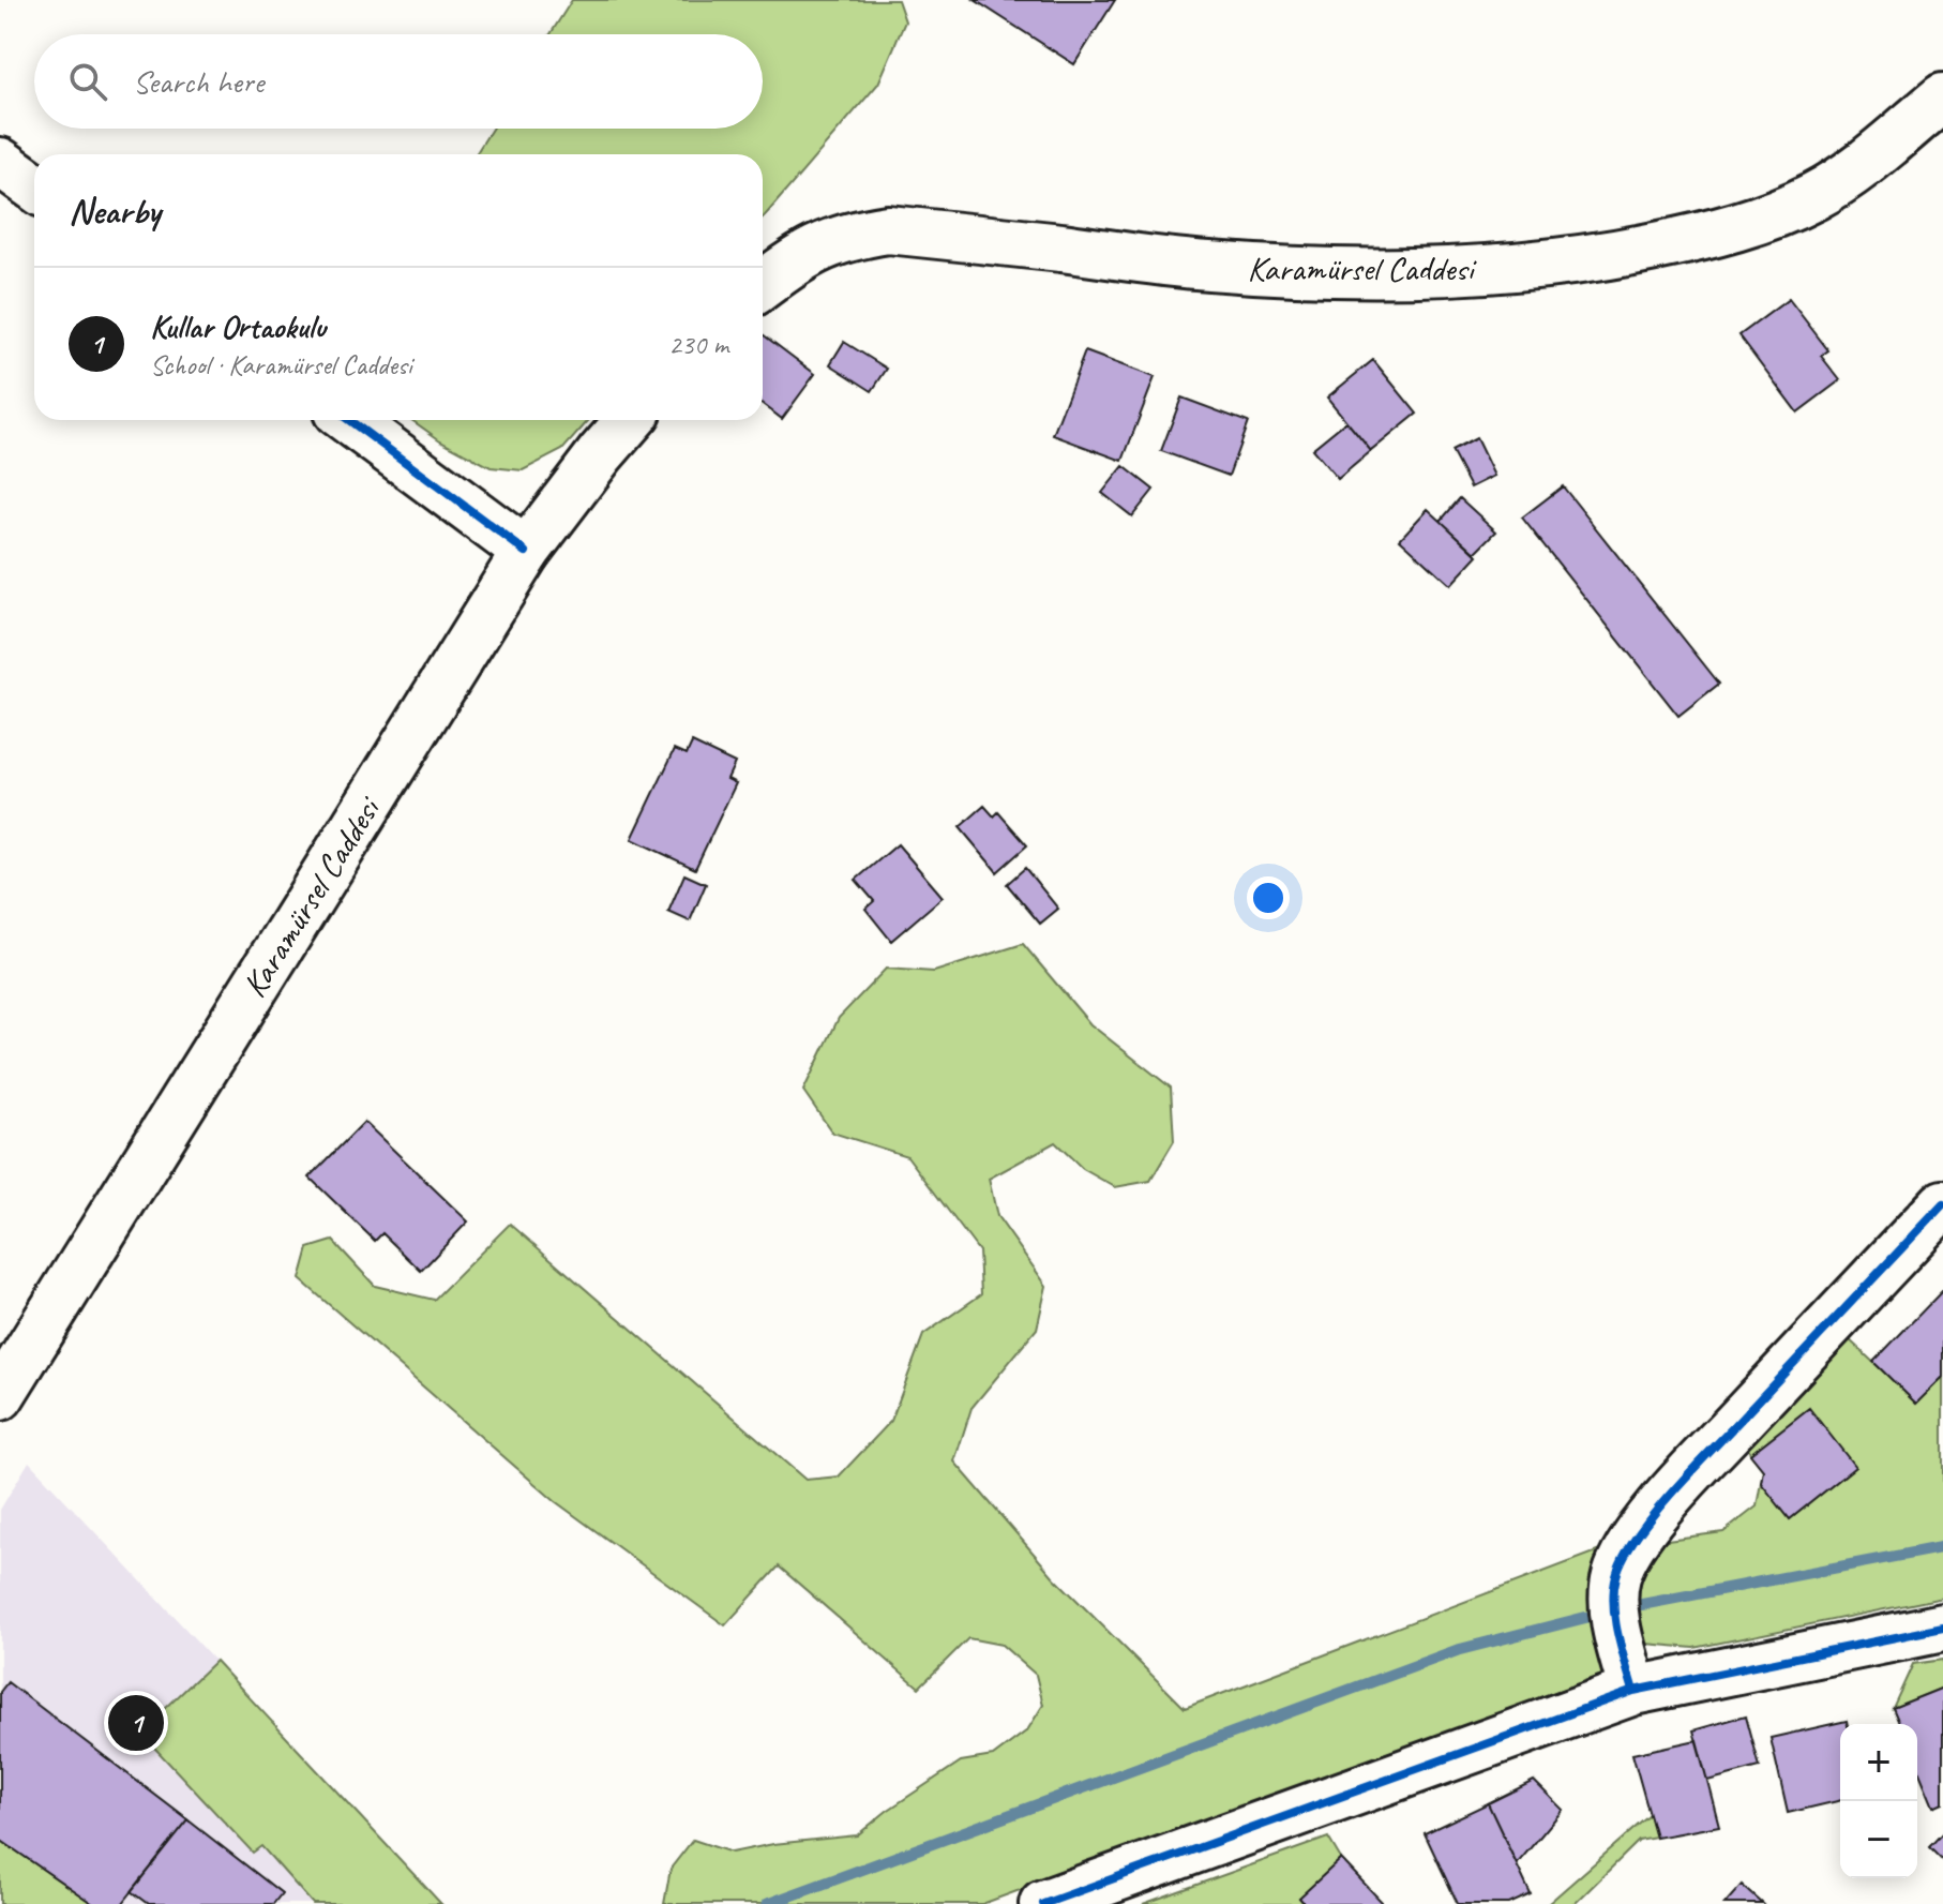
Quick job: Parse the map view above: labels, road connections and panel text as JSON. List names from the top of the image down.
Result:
{
  "streets": {
    "main road": ["Karamürsel Caddesi"]
  },
  "page": {
    "search": "Search here",
    "heading": "Nearby",
    "list": [
      {
        "mark": "1",
        "name": "Kullar Ortaokulu",
        "note": "School · Karamürsel Caddesi",
        "value": "230 m"
      }
    ],
    "pins": "1",
    "map_buttons": ["+", "−"]
  }
}
